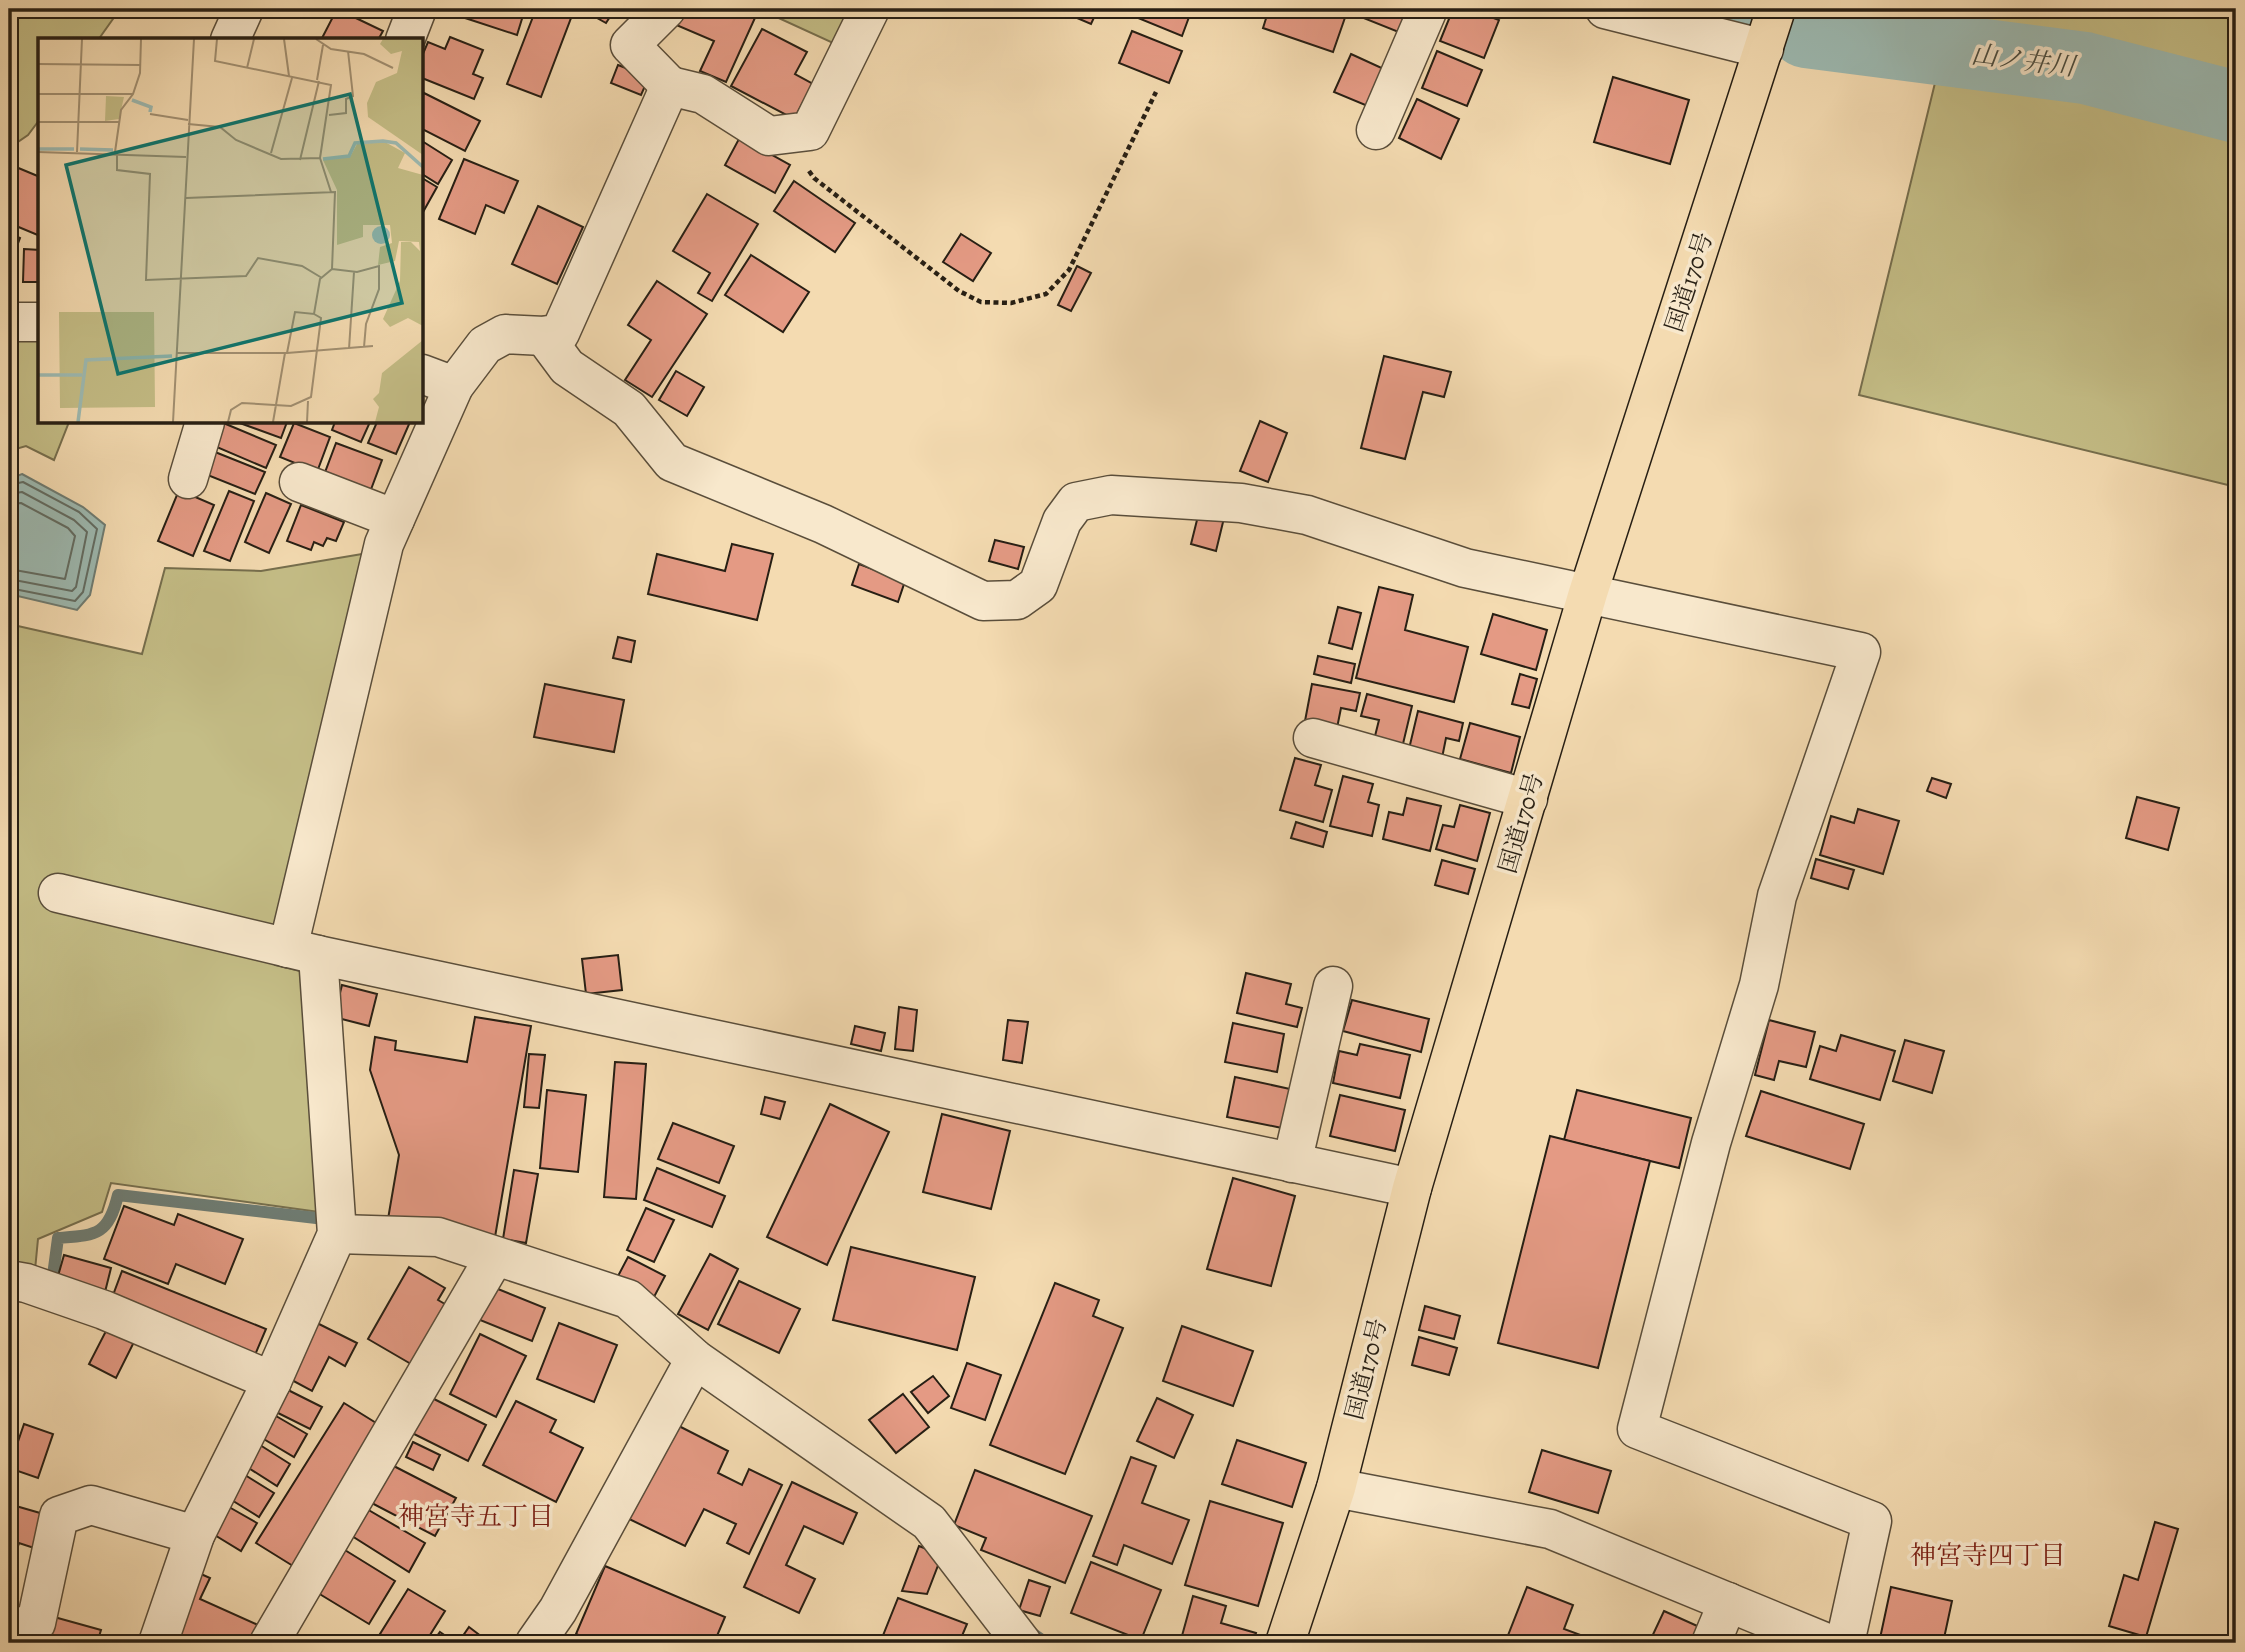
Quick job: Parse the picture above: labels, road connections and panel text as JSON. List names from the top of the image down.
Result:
{
  "streets": {
    "highway": ["国道170号"]
  },
  "districts": ["神宮寺五丁目", "神宮寺四丁目"],
  "water": ["山ノ井川"]
}
